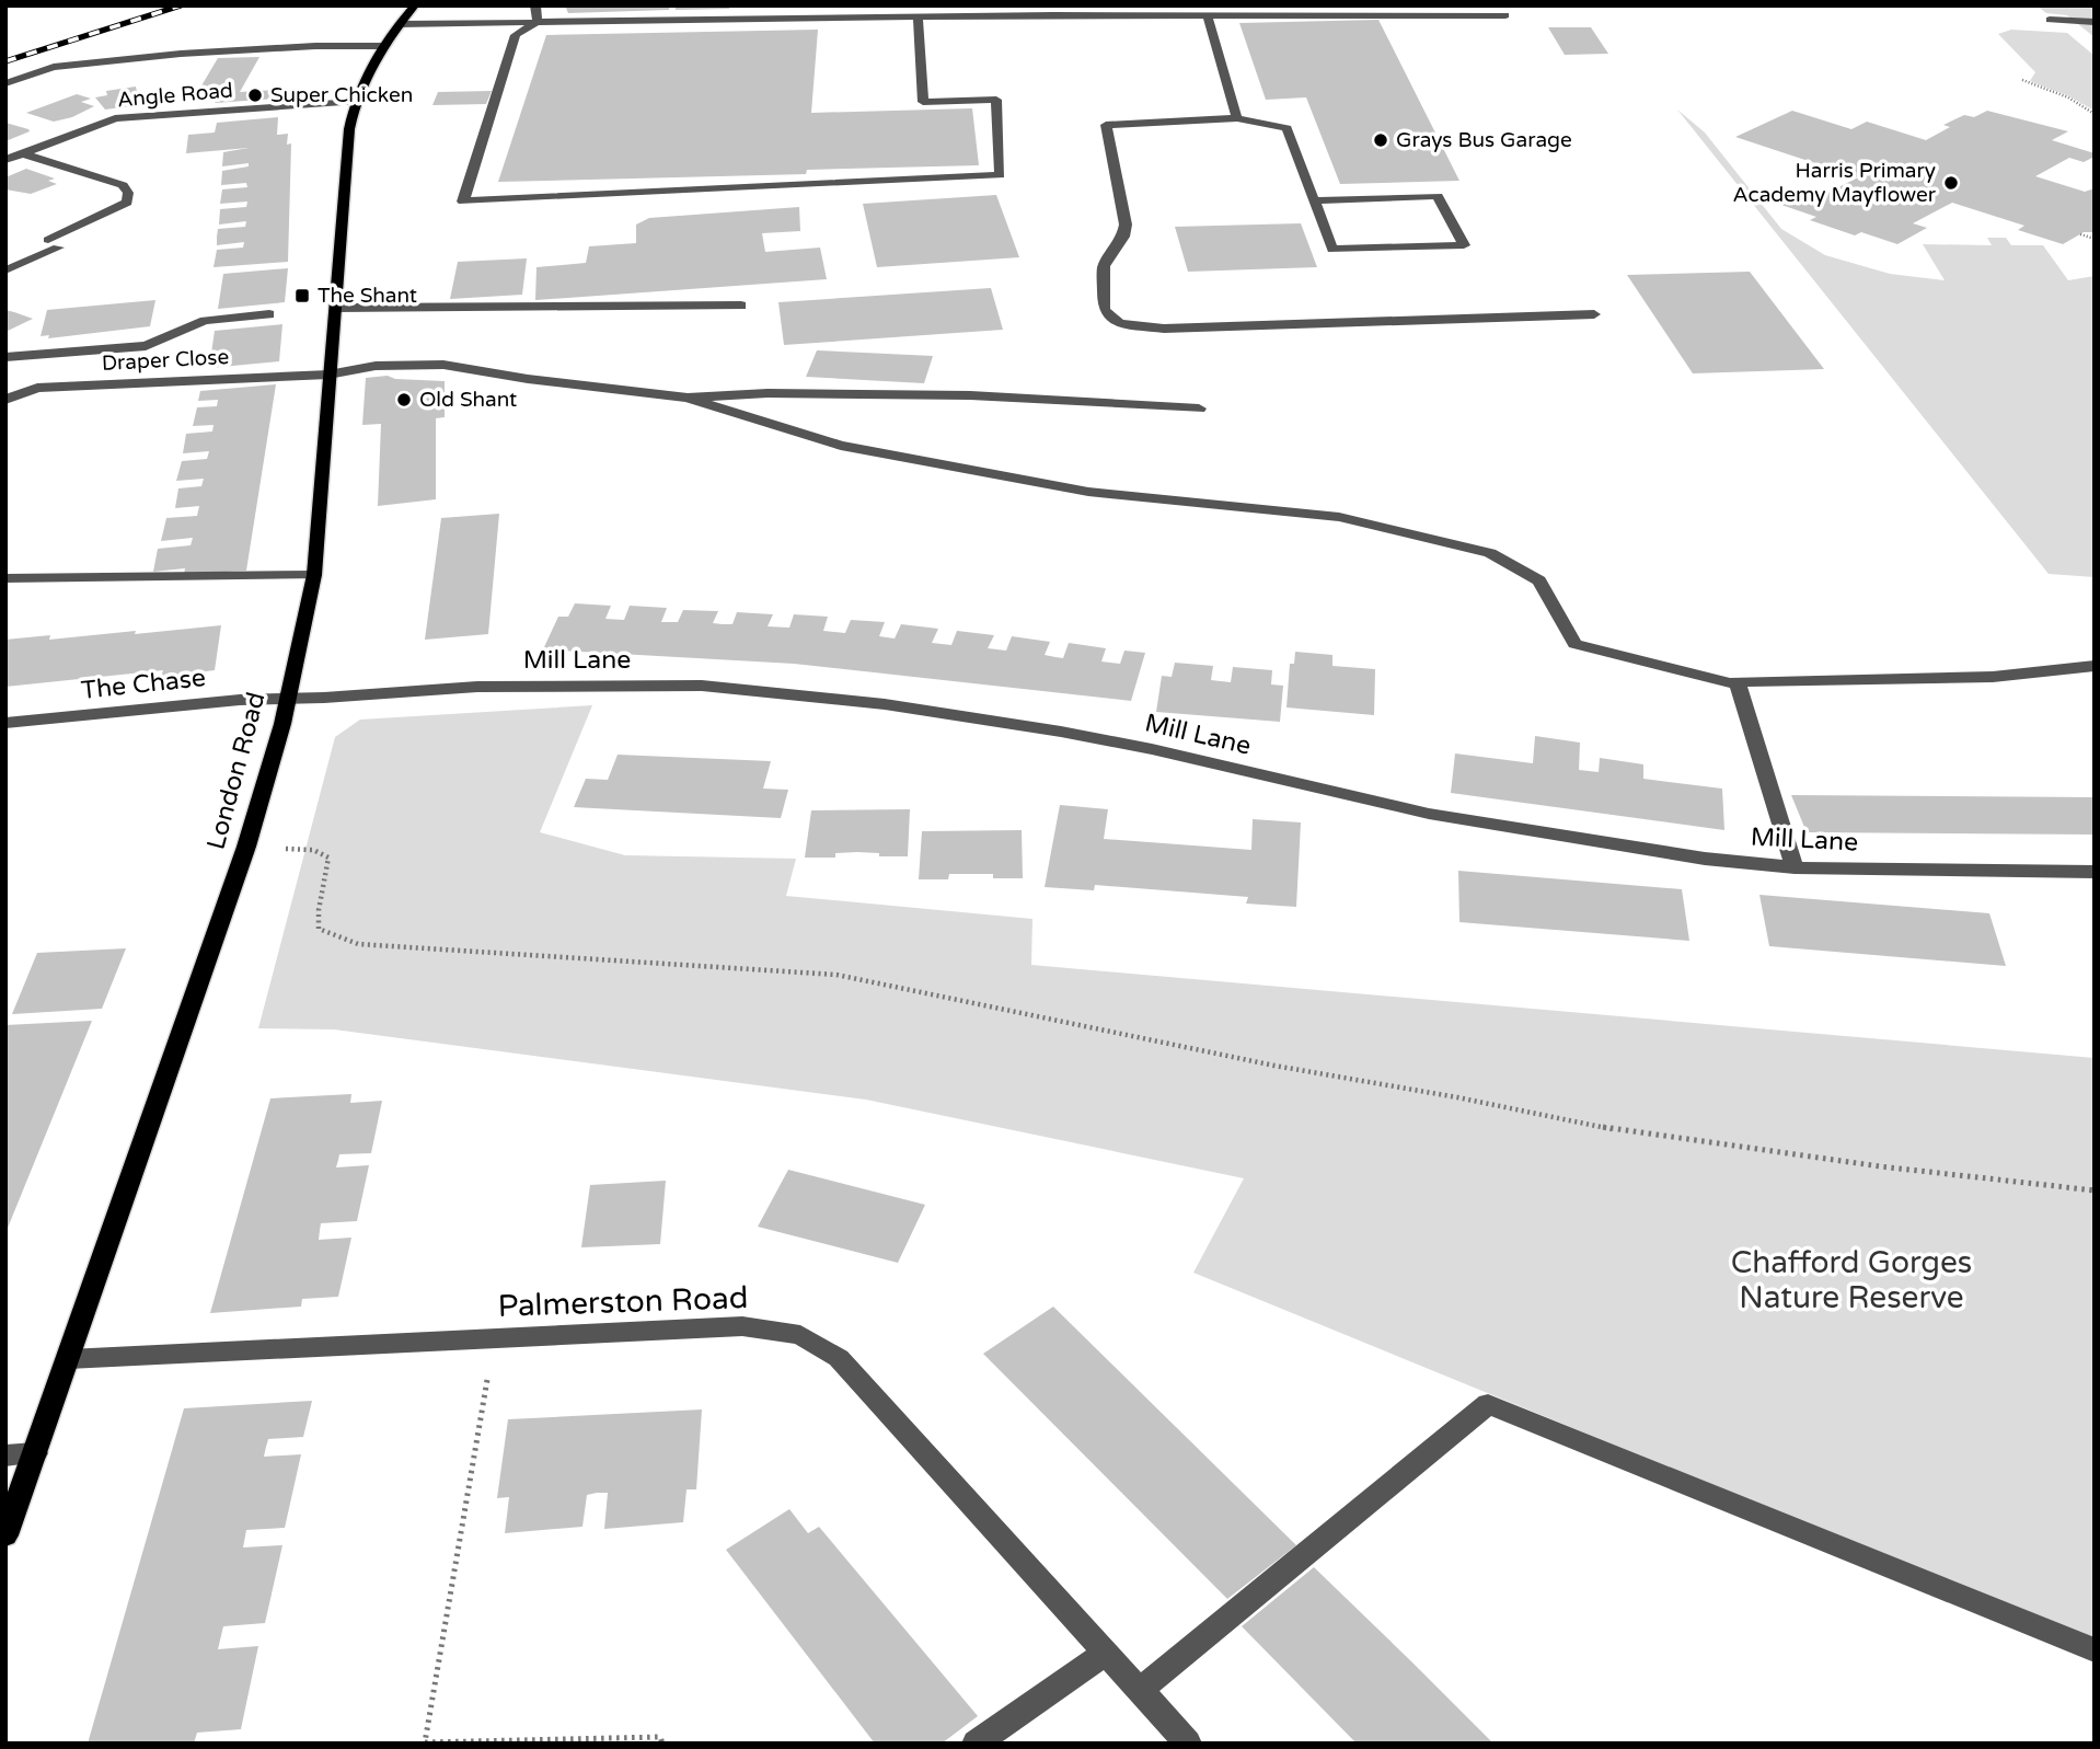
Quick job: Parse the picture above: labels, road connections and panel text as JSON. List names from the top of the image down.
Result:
{
  "streets": {
    "main road": ["London Road"],
    "street": [
      "Angle Road",
      "Draper Close",
      "Mill Lane",
      "The Chase",
      "Palmerston Road"
    ]
  },
  "crossings": [
    ["Angle Road", "London Road"],
    ["Draper Close", "London Road"],
    ["Mill Lane", "The Chase"],
    ["Mill Lane", "London Road"],
    ["The Chase", "London Road"],
    ["London Road", "Palmerston Road"]
  ],
  "parks": ["Chafford Gorges Nature Reserve"],
  "places": {
    "other": [
      "Super Chicken",
      "Grays Bus Garage",
      "Harris Primary Academy Mayflower",
      "Old Shant"
    ],
    "transit": ["The Shant"]
  }
}
